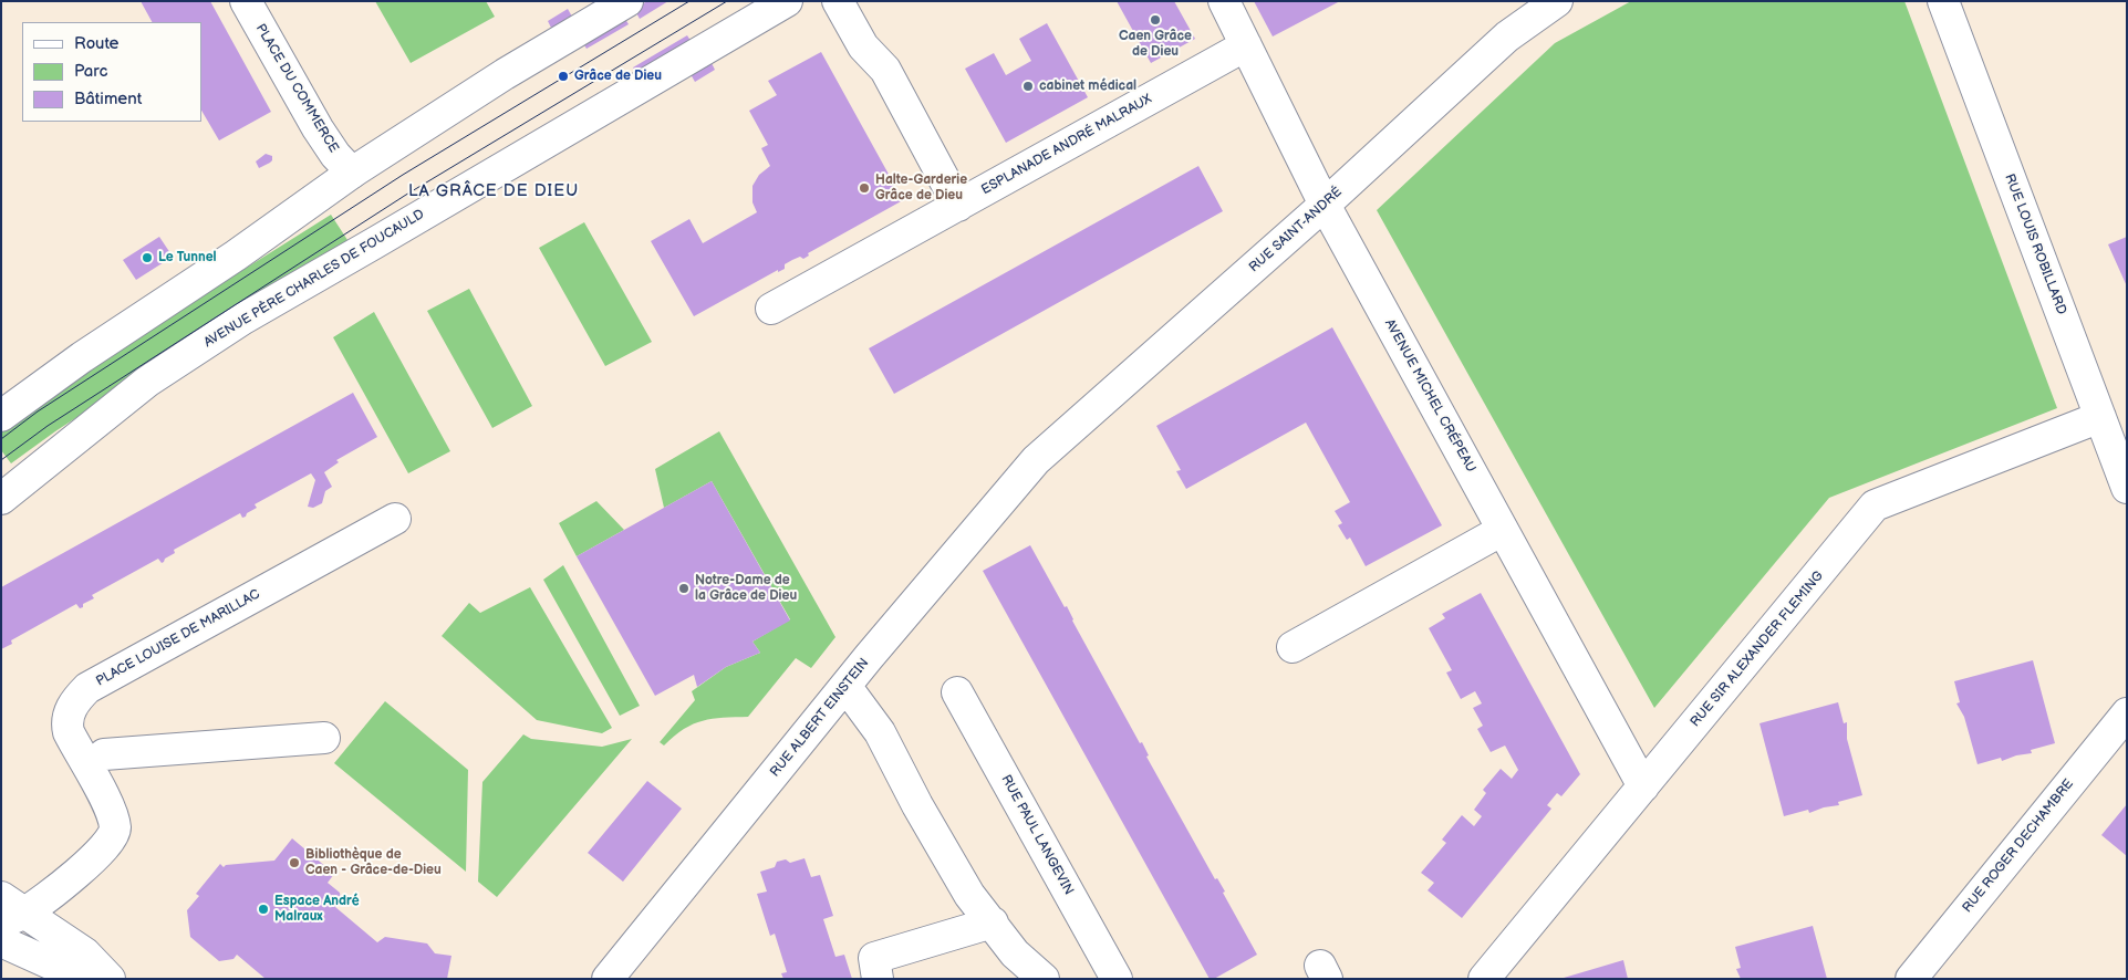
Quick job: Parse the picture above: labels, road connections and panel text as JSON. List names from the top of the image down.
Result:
{
  "streets": {
    "street": [
      "PLACE DU COMMERCE",
      "ESPLANADE ANDRÉ MALRAUX",
      "RUE SAINT-ANDRÉ",
      "RUE LOUIS ROBILLARD",
      "AVENUE PÈRE CHARLES DE FOUCAULD",
      "AVENUE MICHEL CRÉPEAU",
      "PLACE LOUISE DE MARILLAC",
      "RUE SIR ALEXANDER FLEMING",
      "RUE ALBERT EINSTEIN",
      "RUE PAUL LANGEVIN",
      "RUE ROGER DECHAMBRE"
    ]
  },
  "crossings": [
    ["ESPLANADE ANDRÉ MALRAUX", "AVENUE MICHEL CRÉPEAU"],
    ["RUE SAINT-ANDRÉ", "AVENUE MICHEL CRÉPEAU"],
    ["RUE SAINT-ANDRÉ", "RUE ALBERT EINSTEIN"],
    ["RUE LOUIS ROBILLARD", "RUE SIR ALEXANDER FLEMING"],
    ["AVENUE MICHEL CRÉPEAU", "RUE SIR ALEXANDER FLEMING"]
  ],
  "districts": ["LA GRÂCE DE DIEU"],
  "places": [
    "Caen Grâce de Dieu",
    "Grâce de Dieu",
    "cabinet médical",
    "Halte-Garderie Grâce de Dieu",
    "Le Tunnel",
    "Notre-Dame de la Grâce de Dieu",
    "Bibliothèque de Caen - Grâce-de-Dieu",
    "Espace André Malraux"
  ],
  "legend": ["Route", "Parc", "Bâtiment"]
}
